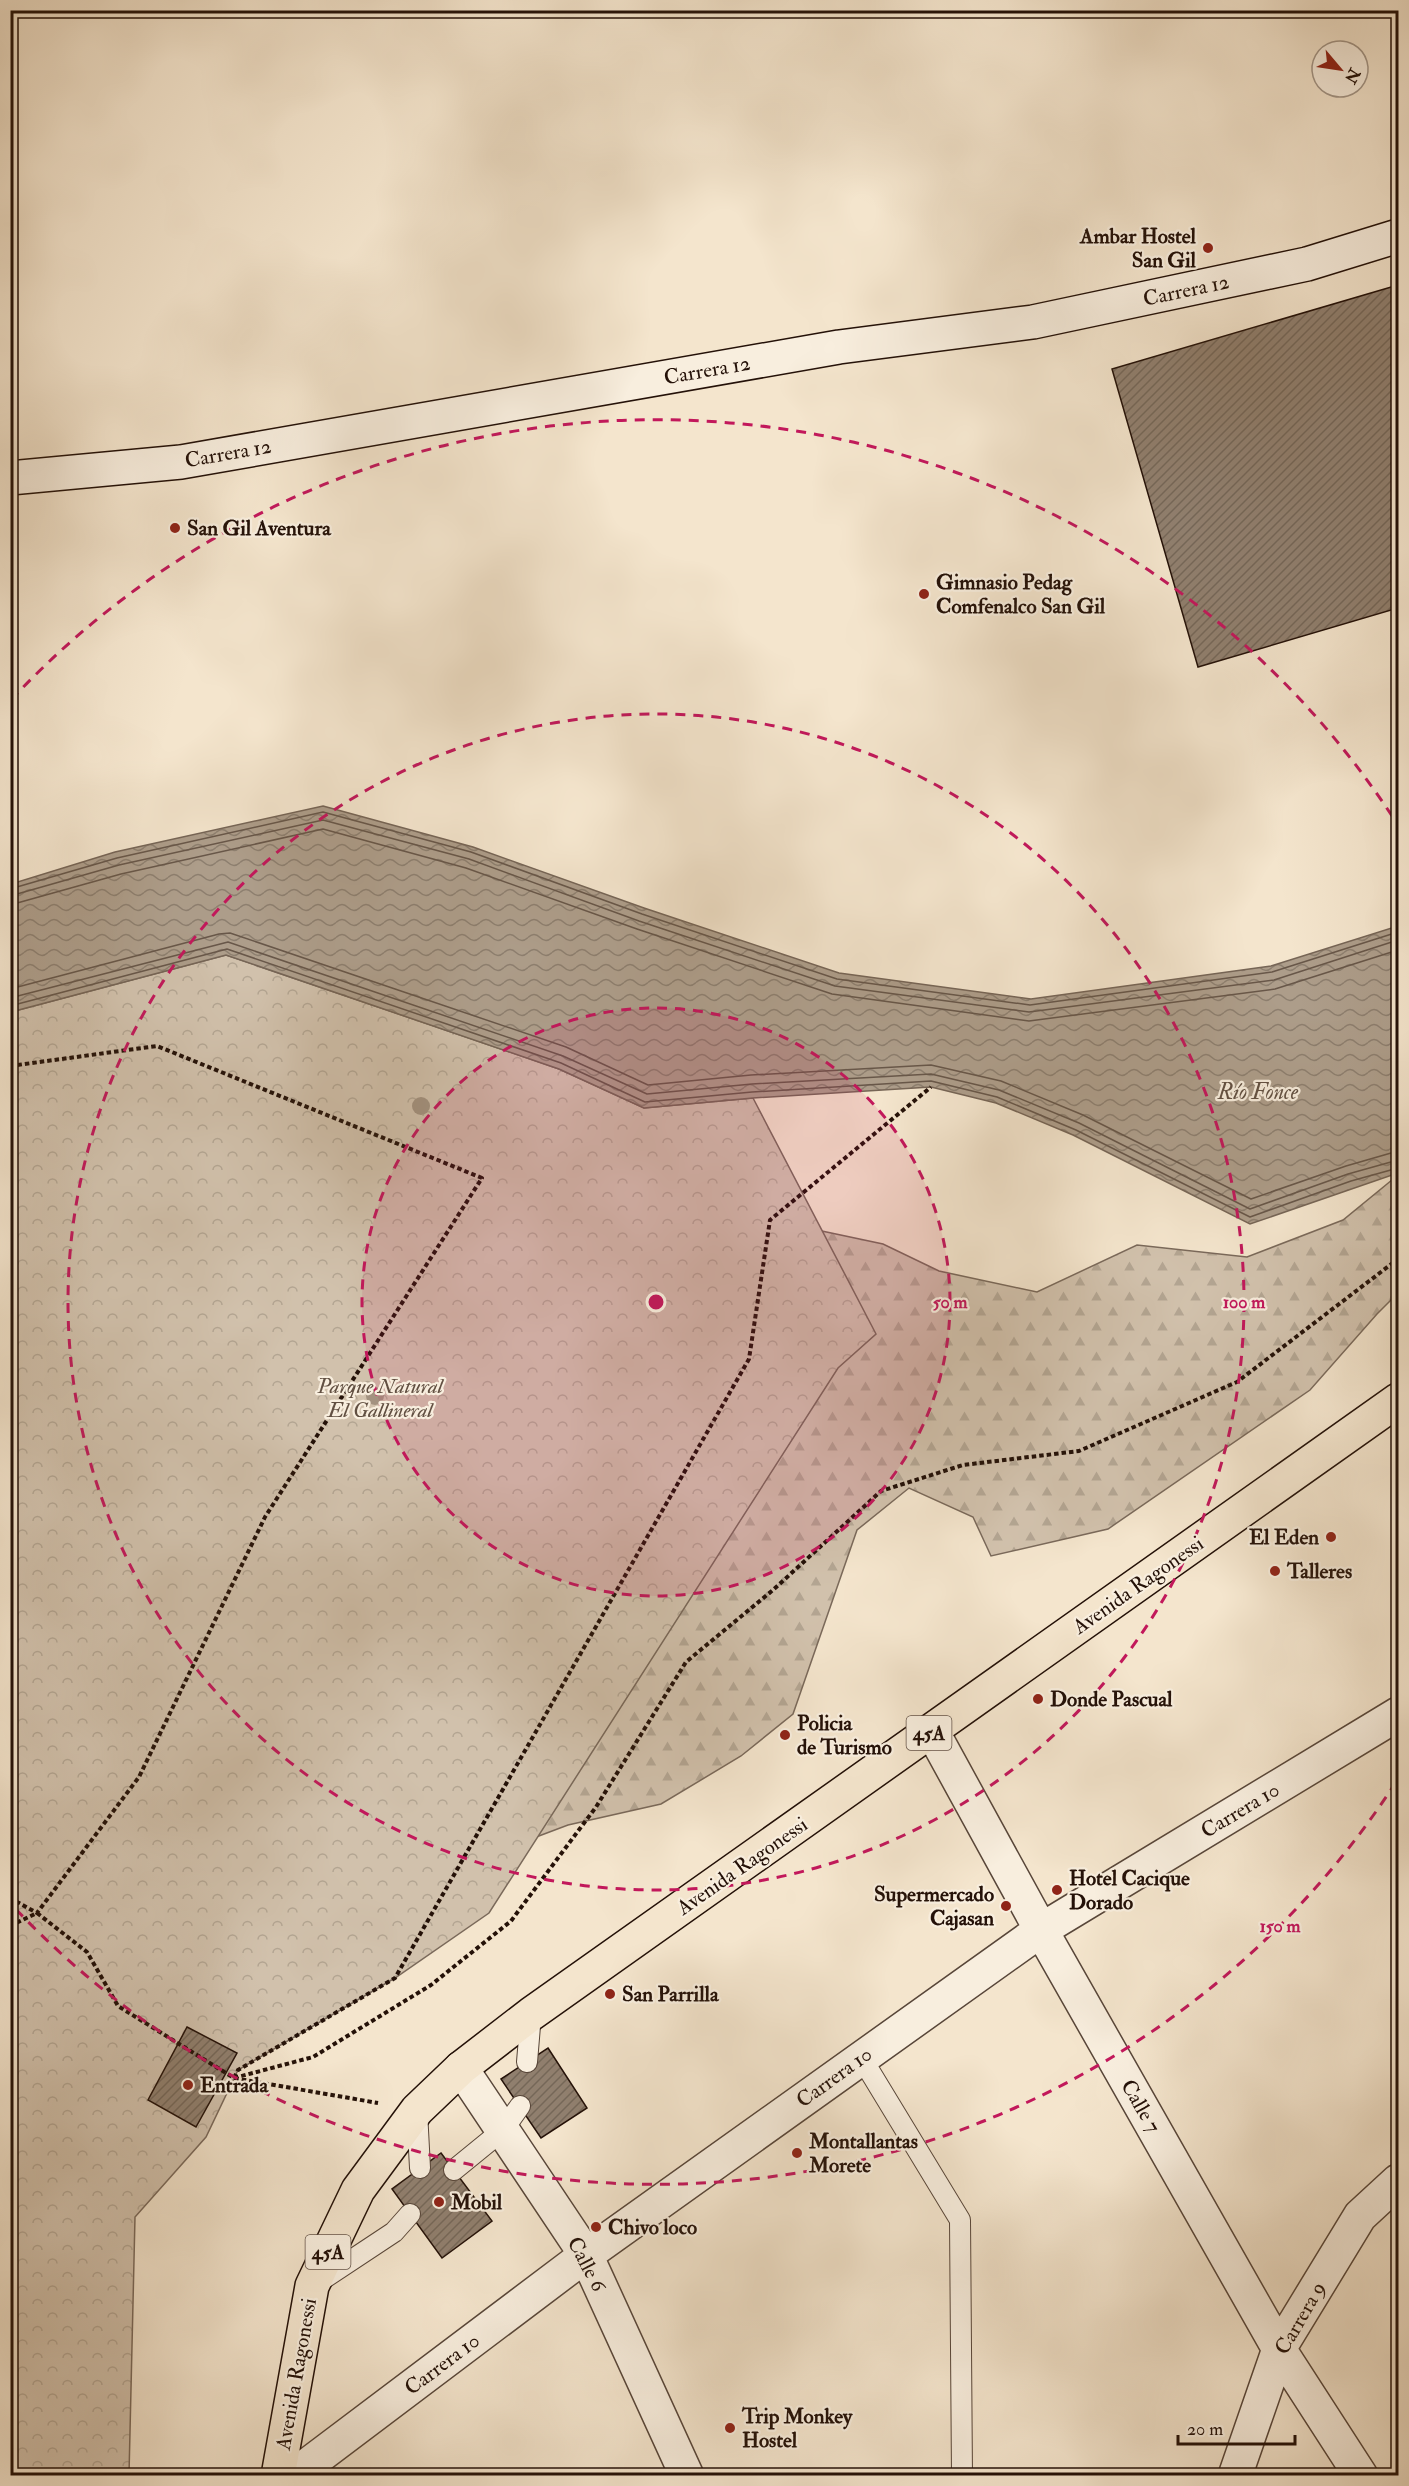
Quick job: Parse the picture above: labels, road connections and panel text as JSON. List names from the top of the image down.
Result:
{
  "streets": {
    "highway": ["Avenida Ragonessi", "45A"],
    "street": [
      "Carrera 12",
      "Carrera 10",
      "Calle 7",
      "Calle 6",
      "Carrera 9"
    ]
  },
  "crossings": [
    ["Avenida Ragonessi", "Calle 7"],
    ["Avenida Ragonessi", "Calle 6"],
    ["Carrera 10", "Calle 7"],
    ["Carrera 10", "Calle 6"],
    ["Calle 7", "Carrera 9"]
  ],
  "water": ["Río Fonce"],
  "parks": ["Parque Natural El Gallineral"],
  "places": [
    "Ambar Hostel San Gil",
    "San Gil Aventura",
    "Gimnasio Pedag Comfenalco San Gil",
    "El Eden",
    "Talleres",
    "Donde Pascual",
    "Policia de Turismo",
    "Hotel Cacique Dorado",
    "Supermercado Cajasan",
    "San Parrilla",
    "Entrada",
    "Montallantas Morete",
    "Mobil",
    "Chivo loco",
    "Trip Monkey Hostel"
  ],
  "scale_bar": "20 m",
  "north": "bottom right",
  "rings": ["50 m", "100 m", "150 m"]
}
